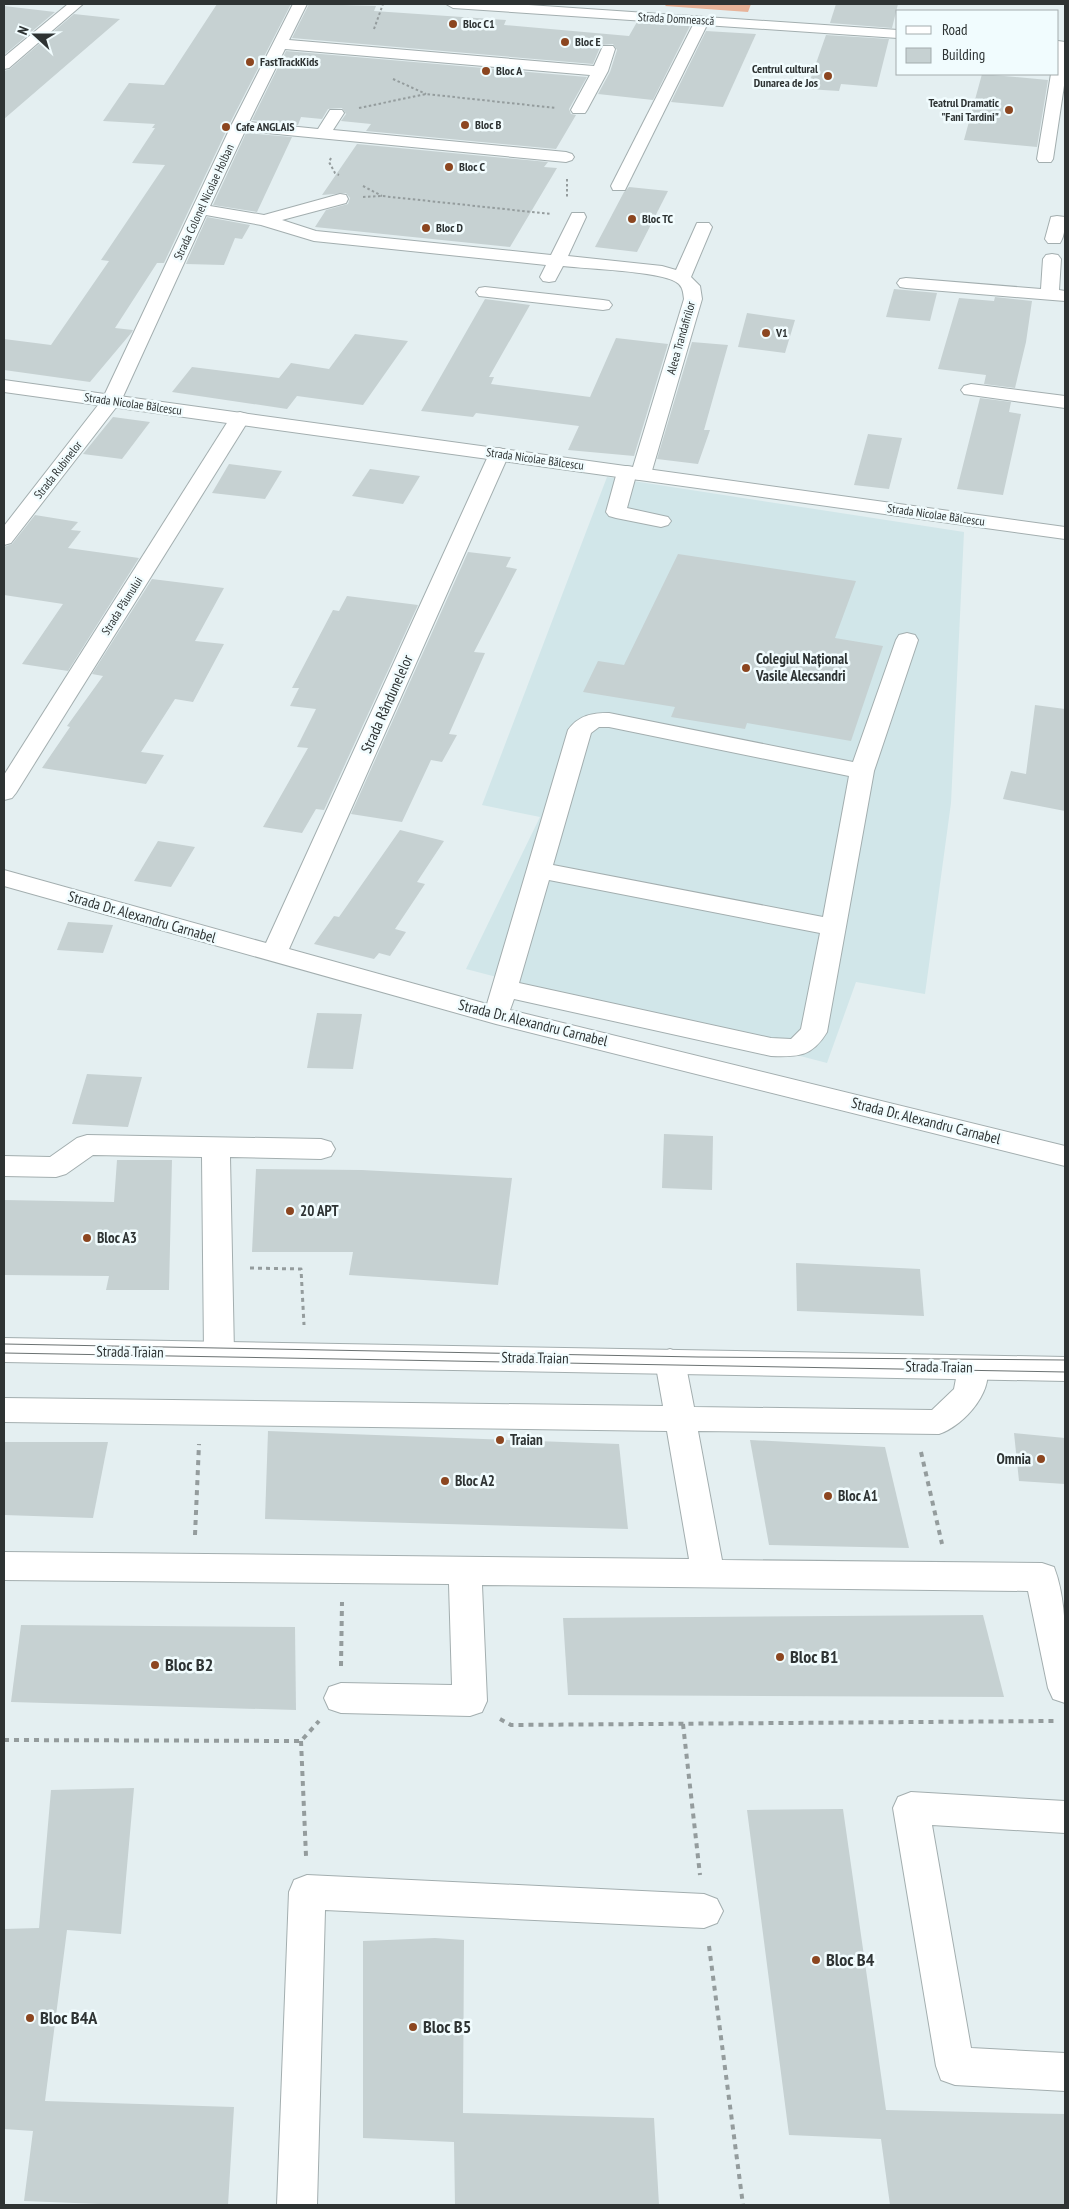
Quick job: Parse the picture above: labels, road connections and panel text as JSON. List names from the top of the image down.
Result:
{
  "streets": {
    "street": [
      "Strada Domnească",
      "Strada Colonel Nicolae Holban",
      "Aleea Trandafirilor",
      "Strada Nicolae Bălcescu",
      "Strada Rubinelor",
      "Strada Păunului",
      "Strada Rândunelelor",
      "Strada Dr. Alexandru Carnabel",
      "Strada Traian"
    ]
  },
  "crossings": [
    ["Strada Colonel Nicolae Holban", "Aleea Trandafirilor"],
    ["Strada Colonel Nicolae Holban", "Strada Nicolae Bălcescu"],
    ["Strada Colonel Nicolae Holban", "Strada Rubinelor"],
    ["Aleea Trandafirilor", "Strada Nicolae Bălcescu"],
    ["Strada Nicolae Bălcescu", "Strada Rubinelor"],
    ["Strada Nicolae Bălcescu", "Strada Păunului"],
    ["Strada Nicolae Bălcescu", "Strada Rândunelelor"],
    ["Strada Rândunelelor", "Strada Dr. Alexandru Carnabel"]
  ],
  "places": [
    "Bloc C1",
    "Bloc E",
    "FastTrackKids",
    "Bloc A",
    "Centrul cultural Dunarea de Jos",
    "Teatrul Dramatic \"Fani Tardini\"",
    "Bloc B",
    "Cafe ANGLAIS",
    "Bloc C",
    "Bloc TC",
    "Bloc D",
    "V1",
    "Colegiul Național Vasile Alecsandri",
    "20 APT",
    "Bloc A3",
    "Traian",
    "Omnia",
    "Bloc A2",
    "Bloc A1",
    "Bloc B1",
    "Bloc B2",
    "Bloc B4",
    "Bloc B4A",
    "Bloc B5"
  ],
  "legend": ["Road", "Building"],
  "north": "left"
}
